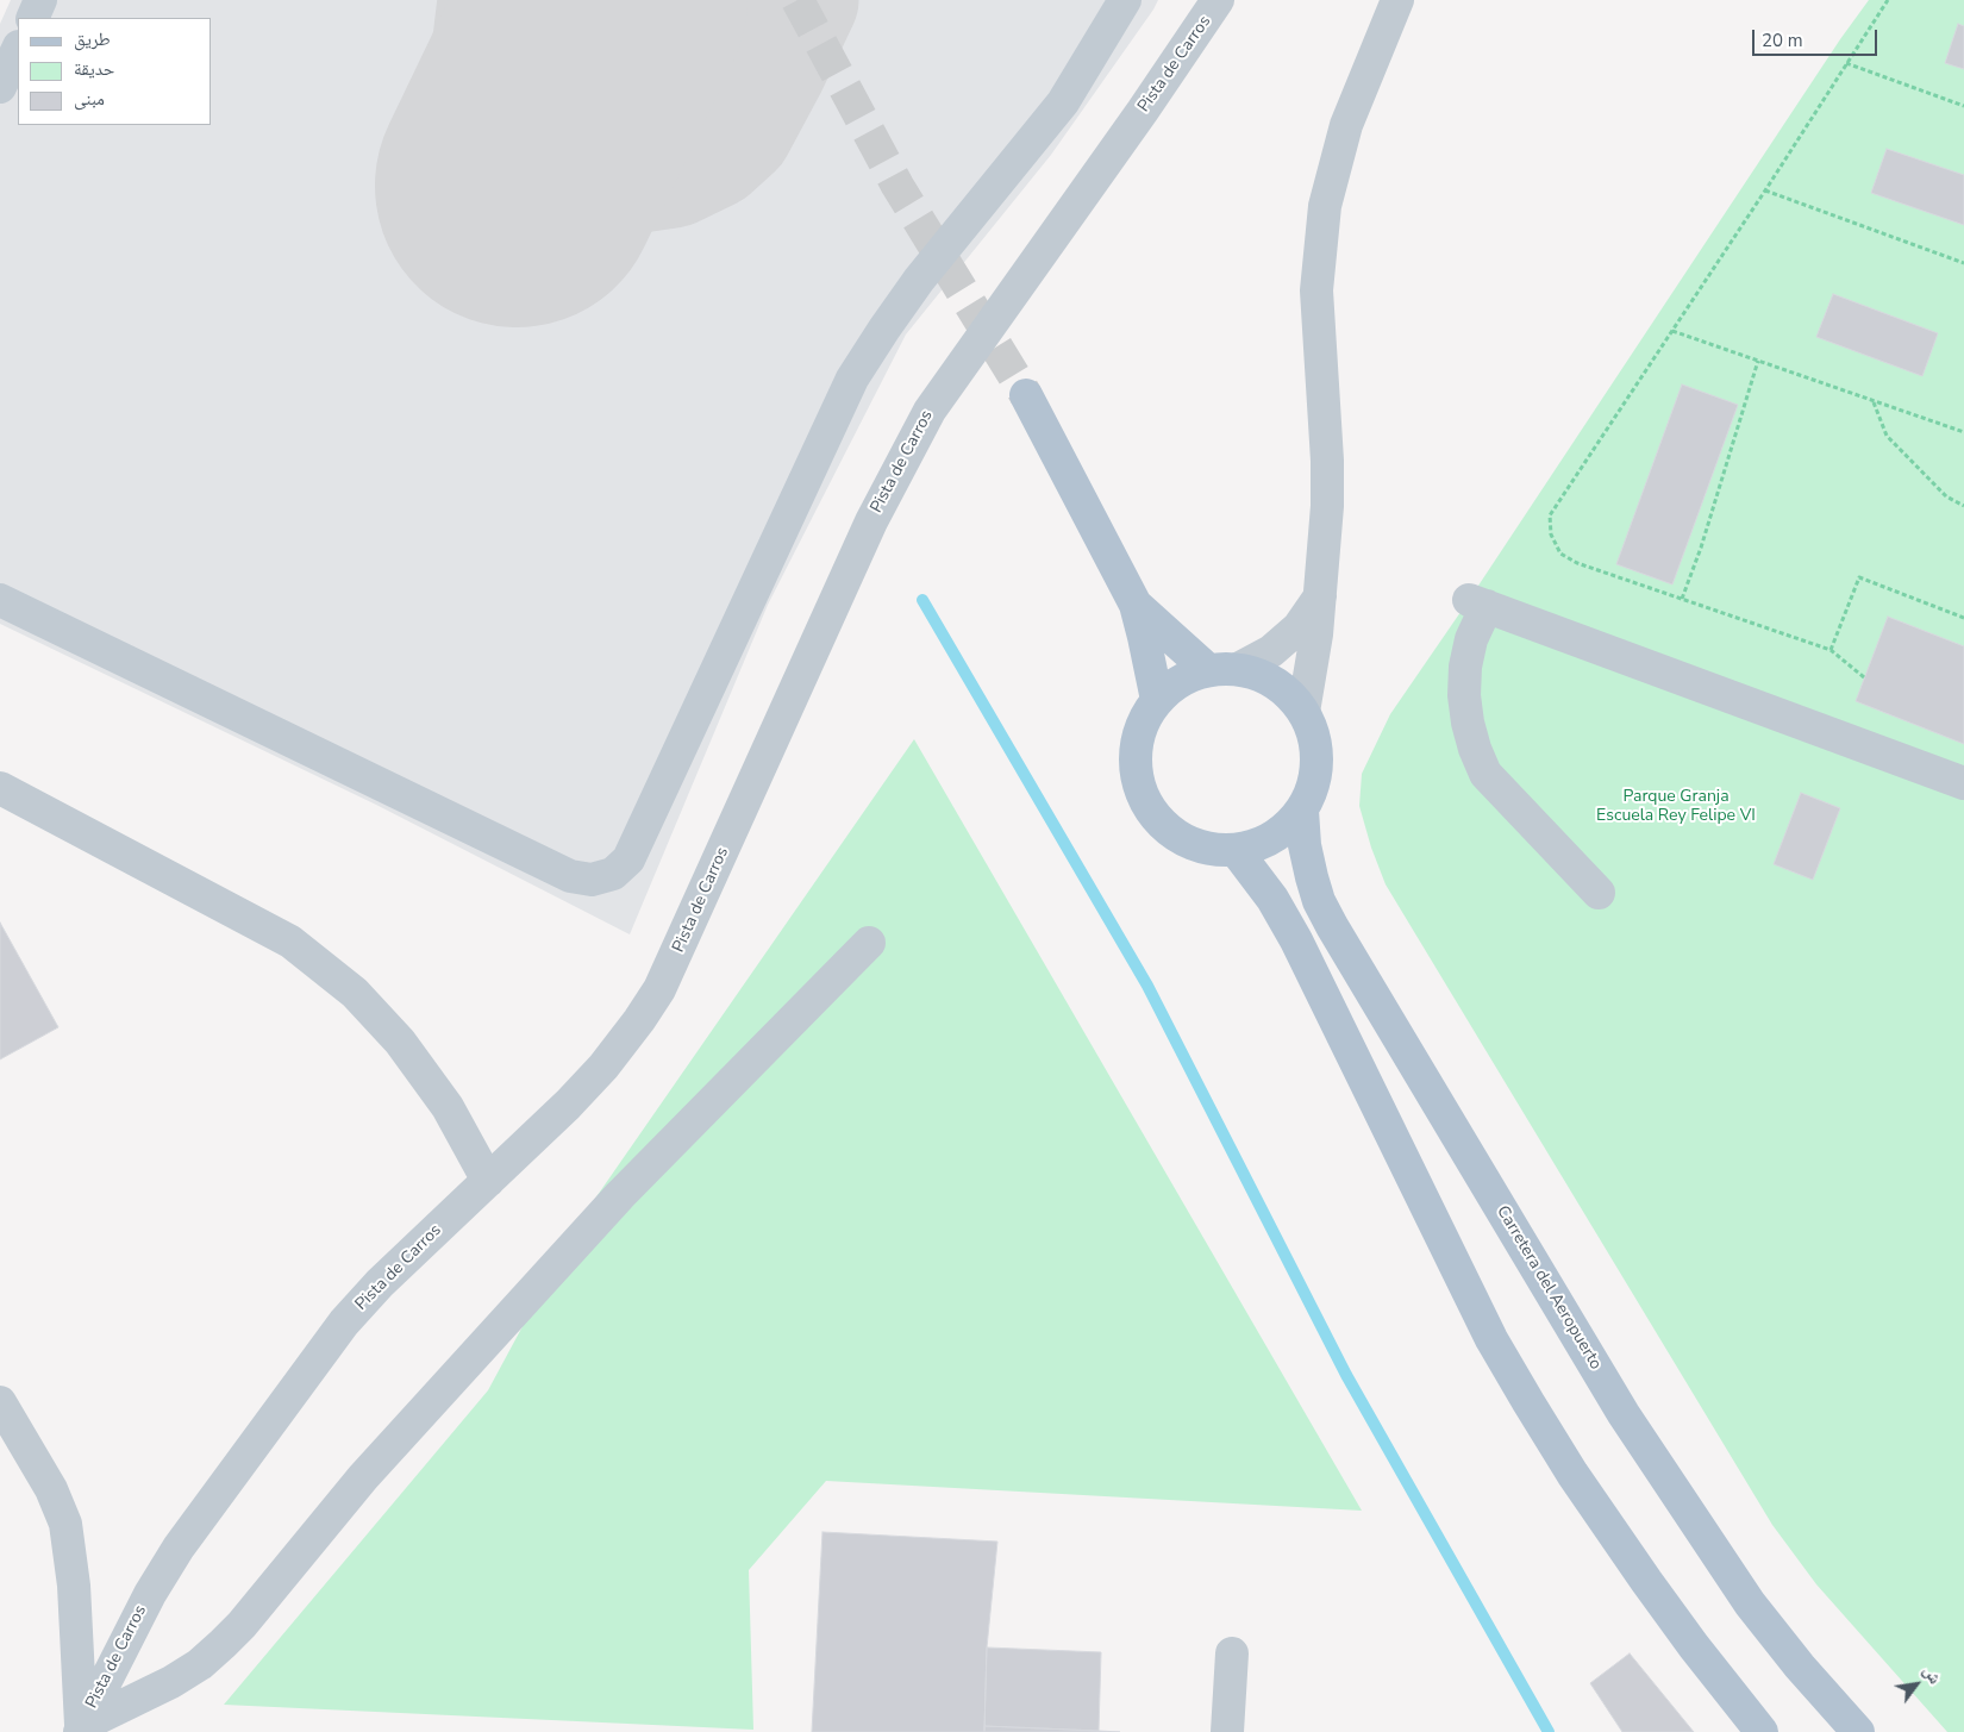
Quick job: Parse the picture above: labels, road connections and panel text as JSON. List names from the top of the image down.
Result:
{
  "streets": {
    "main road": ["Carretera del Aeropuerto"],
    "street": ["Pista de Carros"]
  },
  "parks": ["Parque Granja Escuela Rey Felipe VI"],
  "legend": ["طريق", "حديقة", "مبنى"],
  "scale_bar": "20 m",
  "north": "top right"
}
